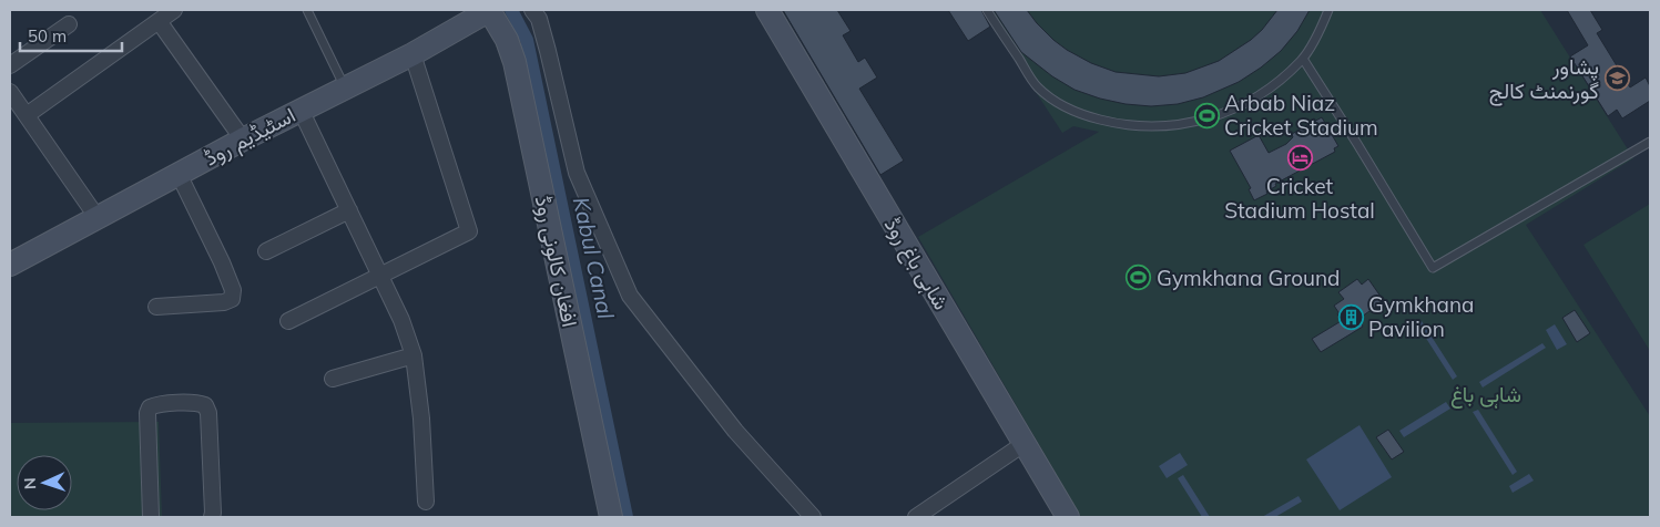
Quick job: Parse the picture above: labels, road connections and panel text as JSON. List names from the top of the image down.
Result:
{
  "streets": {
    "main road": ["اسٹیڈیم روڈ", "افغان کالونی روڈ", "شاہی باغ روڈ"]
  },
  "crossings": [
    ["اسٹیڈیم روڈ", "افغان کالونی روڈ"]
  ],
  "water": ["Kabul Canal"],
  "parks": ["شاہی باغ"],
  "places": {
    "school or university": ["پشاور گورنمنٹ کالج"],
    "sports": ["Arbab Niaz Cricket Stadium", "Gymkhana Ground"],
    "hotel": ["Cricket Stadium Hostal"],
    "building": ["Gymkhana Pavilion"]
  },
  "scale_bar": "50 m",
  "north": "left"
}
